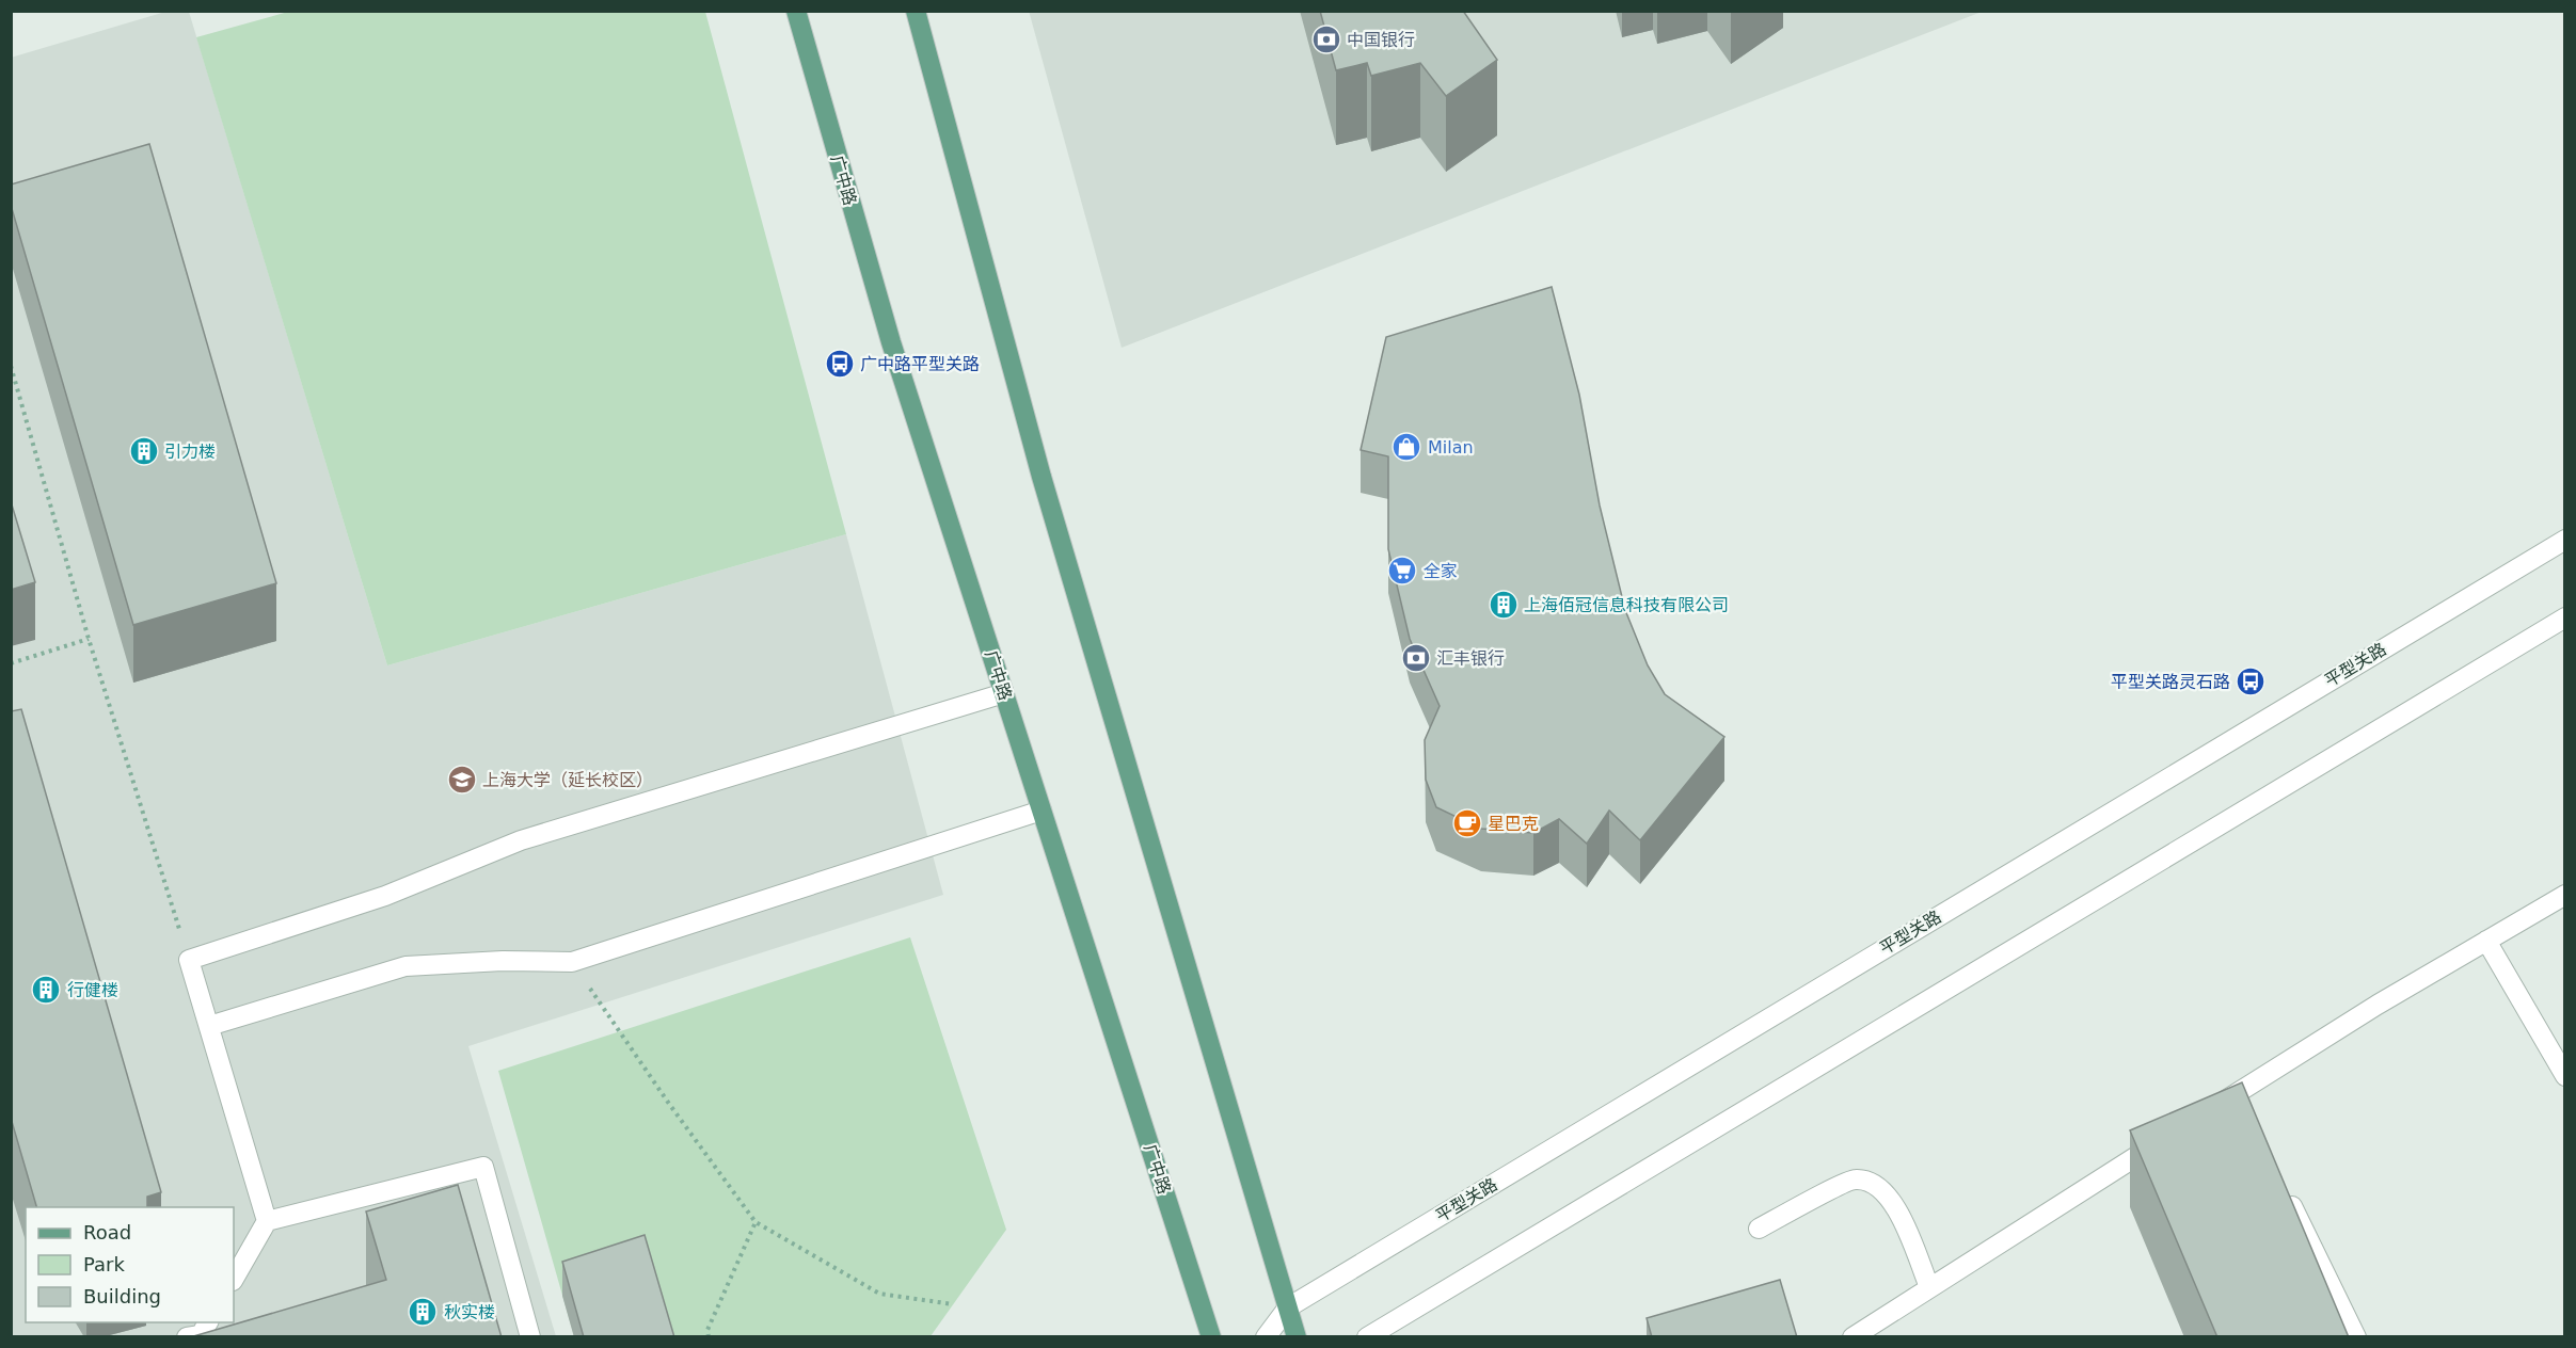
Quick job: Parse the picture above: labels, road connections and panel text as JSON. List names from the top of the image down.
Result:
{
  "streets": {
    "main road": ["广中路"],
    "street": ["平型关路"]
  },
  "places": {
    "bank": ["中国银行", "汇丰银行"],
    "bus stop": ["广中路平型关路", "平型关路灵石路"],
    "shop": ["Milan"],
    "building": [
      "引力楼",
      "上海佰冠信息科技有限公司",
      "行健楼",
      "秋实楼"
    ],
    "supermarket": ["全家"],
    "school or university": ["上海大学（延长校区）"],
    "cafe": ["星巴克"]
  },
  "legend": ["Road", "Park", "Building"]
}
